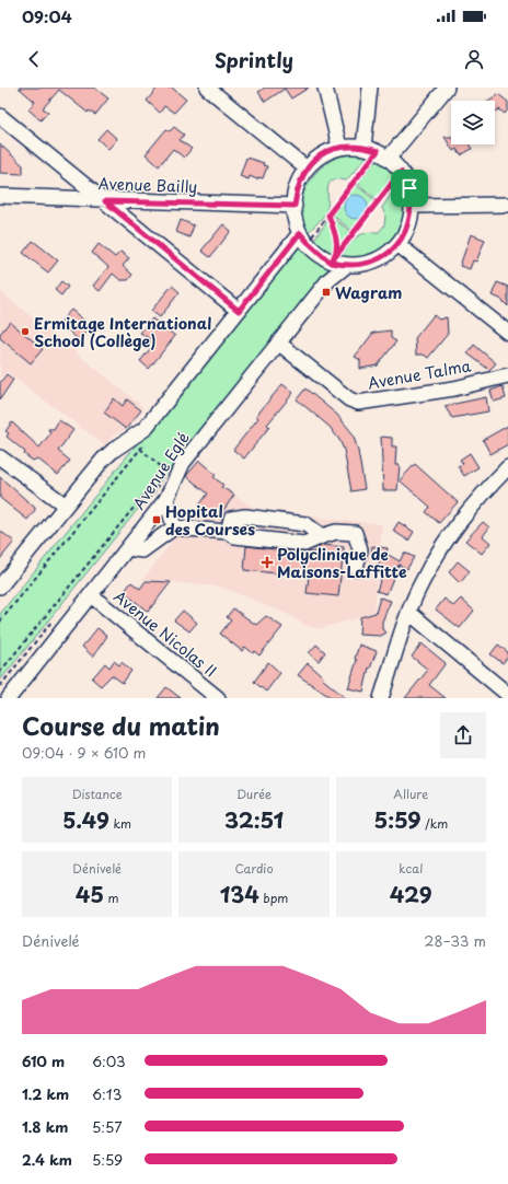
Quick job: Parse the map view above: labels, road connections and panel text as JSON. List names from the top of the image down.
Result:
{
  "streets": {
    "street": [
      "Avenue Bailly",
      "Avenue Talma",
      "Avenue Eglé",
      "Avenue Nicolas II"
    ]
  },
  "crossings": [
    ["Avenue Talma", "Avenue Eglé"],
    ["Avenue Eglé", "Avenue Nicolas II"]
  ],
  "places": {
    "transit": ["Wagram", "Hopital des Courses"],
    "other": ["Ermitage International School (Collège)"],
    "health": ["Polyclinique de Maisons-Laffitte"]
  },
  "page": {
    "status": "09:04",
    "header": "Sprintly",
    "heading": ["Course du matin", "09:04 · 9 × 610 m"],
    "stats": [
      ["Distance", "5.49 km"],
      ["Durée", "32:51"],
      ["Allure", "5:59 /km"],
      ["Dénivelé", "45 m"],
      ["Cardio", "134 bpm"],
      ["kcal", "429"]
    ],
    "chart": ["Dénivelé", "28–33 m"],
    "list": [
      {
        "name": "610 m",
        "note": "6:03"
      },
      {
        "name": "1.2 km",
        "note": "6:13"
      },
      {
        "name": "1.8 km",
        "note": "5:57"
      },
      {
        "name": "2.4 km",
        "note": "5:59"
      }
    ]
  }
}
